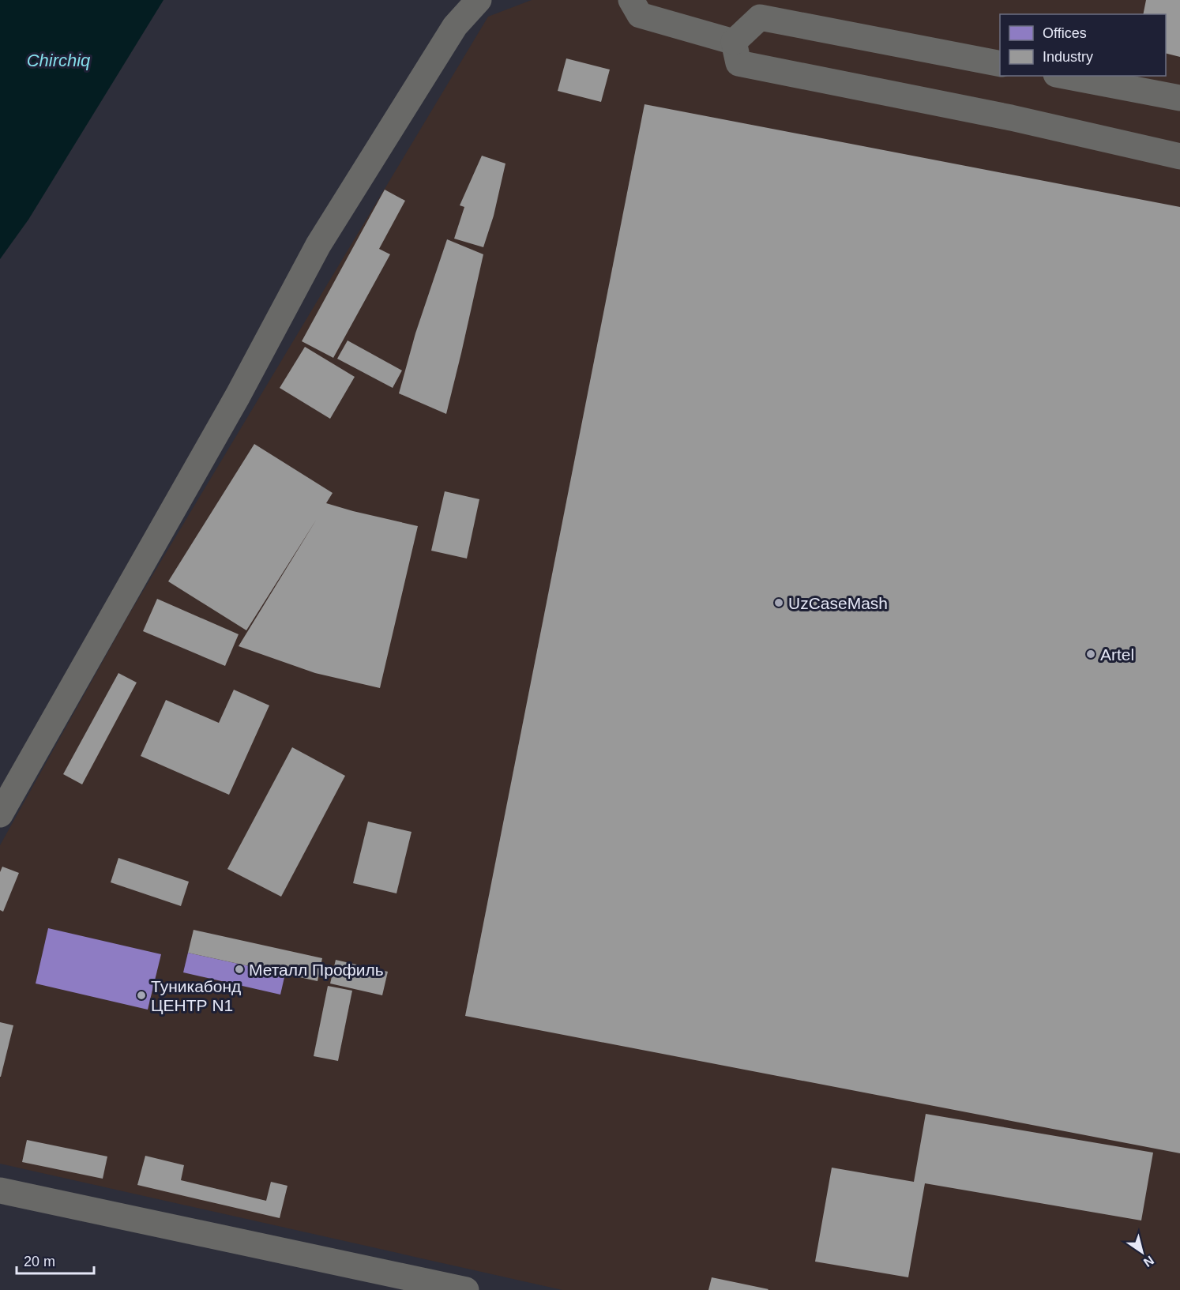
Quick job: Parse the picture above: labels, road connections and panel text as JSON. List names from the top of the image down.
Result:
{
  "water": ["Chirchiq"],
  "places": [
    "UzCaseMash",
    "Artel",
    "Металл Профиль",
    "Туникабонд ЦЕНТР N1"
  ],
  "legend": ["Offices", "Industry"],
  "scale_bar": "20 m",
  "north": "bottom right"
}
